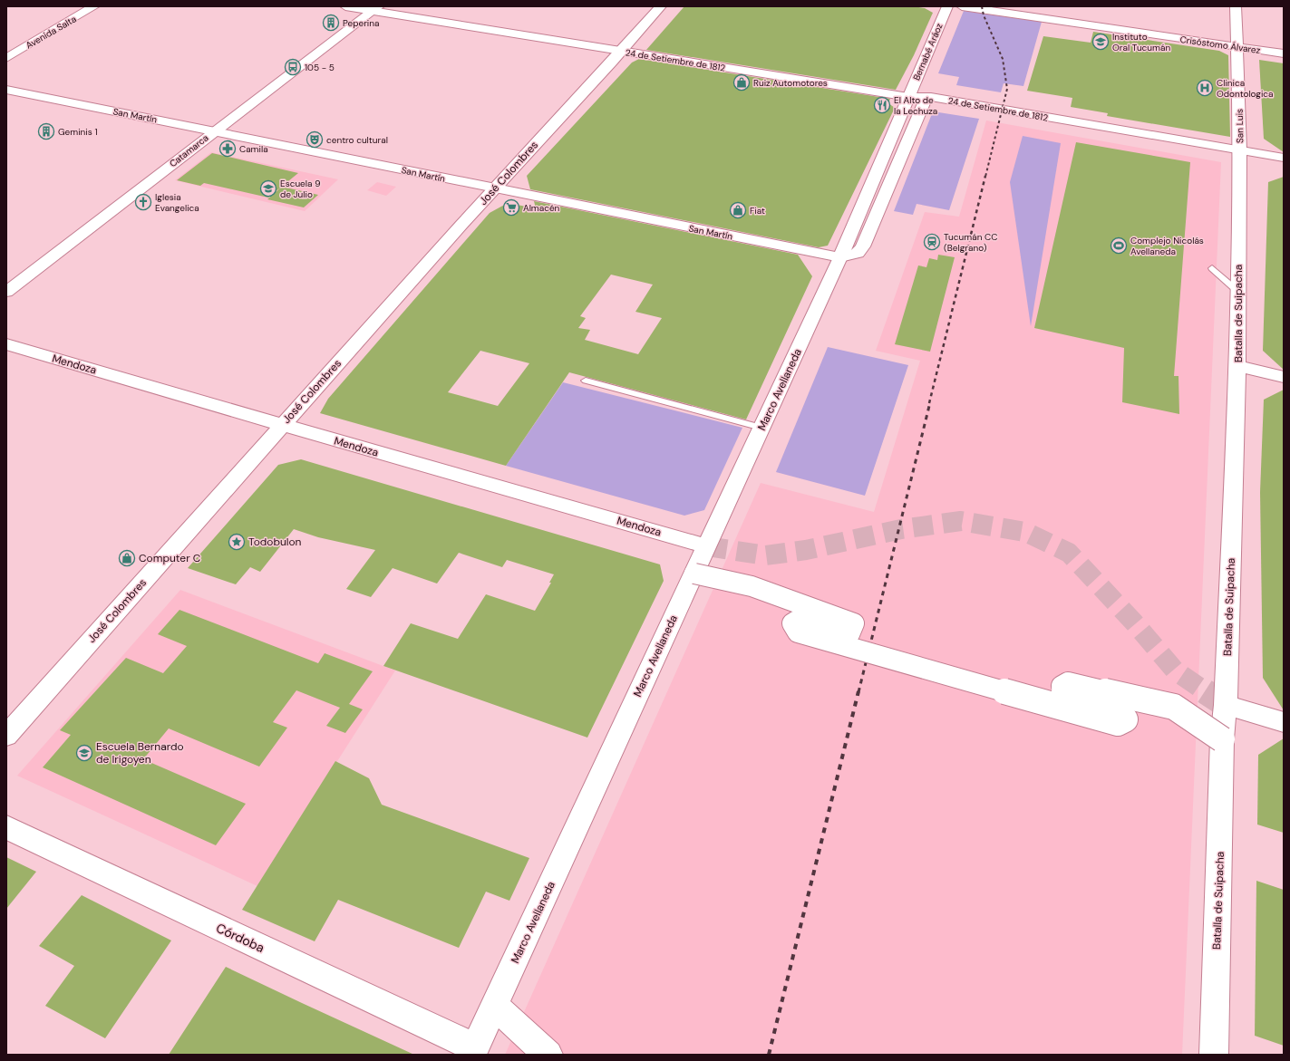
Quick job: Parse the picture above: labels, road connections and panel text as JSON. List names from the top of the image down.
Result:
{
  "streets": {
    "street": [
      "Avenida Salta",
      "Crisóstomo Álvarez",
      "Bernabé Aráoz",
      "24 de Setiembre de 1812",
      "San Martín",
      "San Luis",
      "Catamarca",
      "José Colombres",
      "Batalla de Suipacha",
      "Mendoza",
      "Marco Avellaneda",
      "Córdoba"
    ]
  },
  "crossings": [
    ["Crisóstomo Álvarez", "San Luis"],
    ["Bernabé Aráoz", "24 de Setiembre de 1812"],
    ["Bernabé Aráoz", "Marco Avellaneda"],
    ["24 de Setiembre de 1812", "San Luis"],
    ["24 de Setiembre de 1812", "Catamarca"],
    ["24 de Setiembre de 1812", "José Colombres"],
    ["24 de Setiembre de 1812", "Batalla de Suipacha"],
    ["24 de Setiembre de 1812", "Marco Avellaneda"],
    ["San Martín", "Catamarca"],
    ["San Martín", "José Colombres"],
    ["San Martín", "Marco Avellaneda"],
    ["San Luis", "Batalla de Suipacha"],
    ["José Colombres", "Mendoza"],
    ["Mendoza", "Marco Avellaneda"],
    ["Marco Avellaneda", "Córdoba"]
  ],
  "places": {
    "building": ["Peperina", "Geminis 1"],
    "school or university": ["Instituto Oral Tucumán", "Escuela 9 de Julio", "Escuela Bernardo de Irigoyen"],
    "bus stop": ["105 - 5"],
    "shop": ["Ruiz Automotores", "Fiat", "Computer C"],
    "hospital": ["Clinica Odontologica"],
    "restaurant": ["El Alto de la Lechuza"],
    "theatre": ["centro cultural"],
    "pharmacy": ["Camila"],
    "church": ["Iglesia Evangelica"],
    "supermarket": ["Almacén"],
    "station": ["Tucumán CC (Belgrano)"],
    "sports": ["Complejo Nicolás Avellaneda"],
    "place": ["Todobulon"]
  }
}
